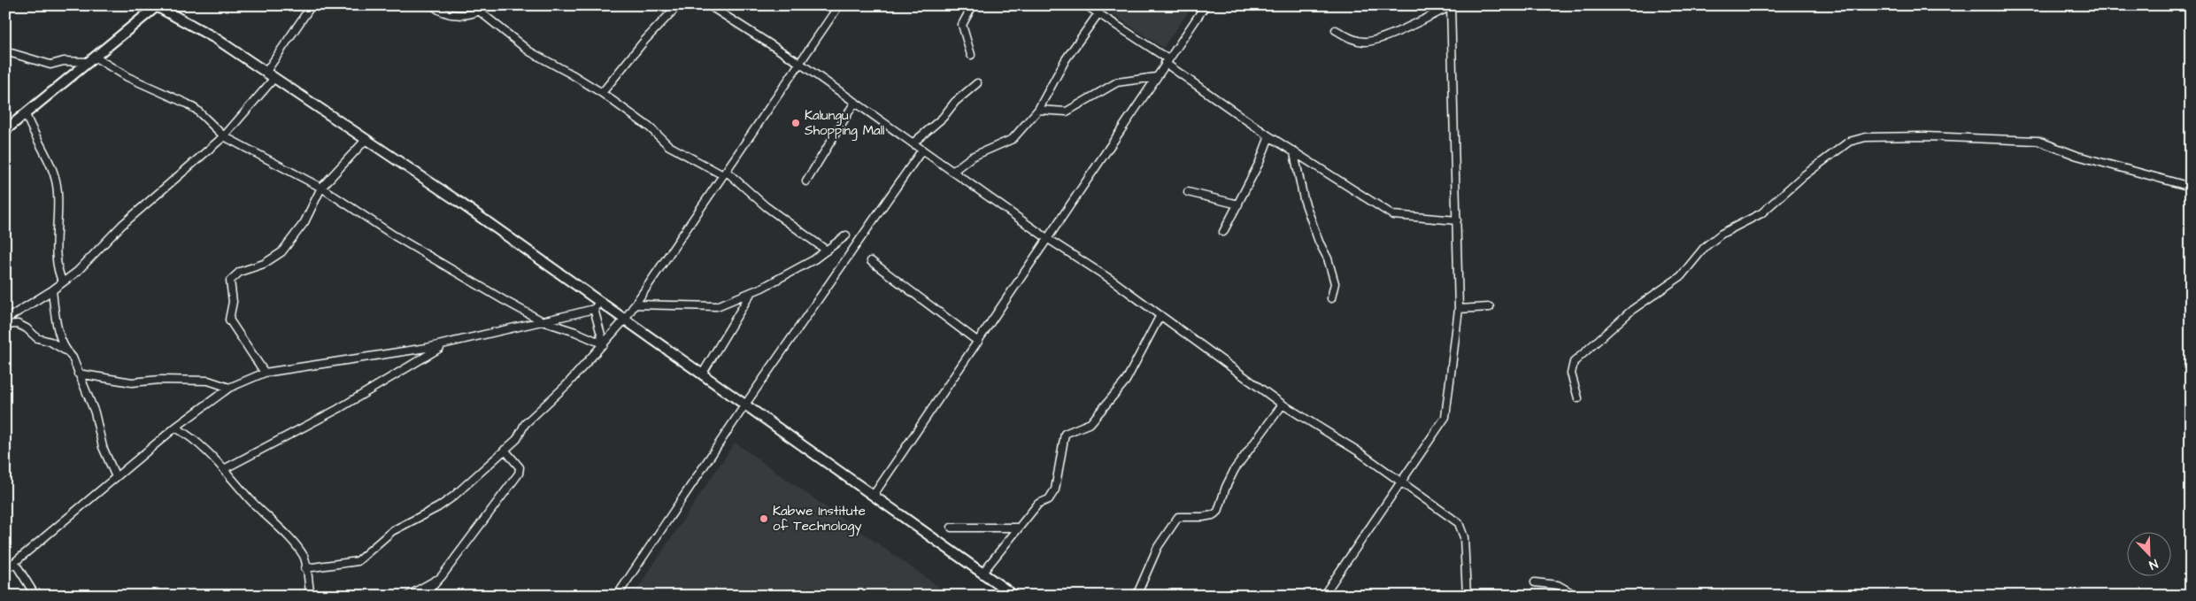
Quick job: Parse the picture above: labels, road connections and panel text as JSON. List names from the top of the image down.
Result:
{
  "places": ["Kalungu Shopping Mall", "Kabwe Institute of Technology"],
  "north": "bottom right"
}
